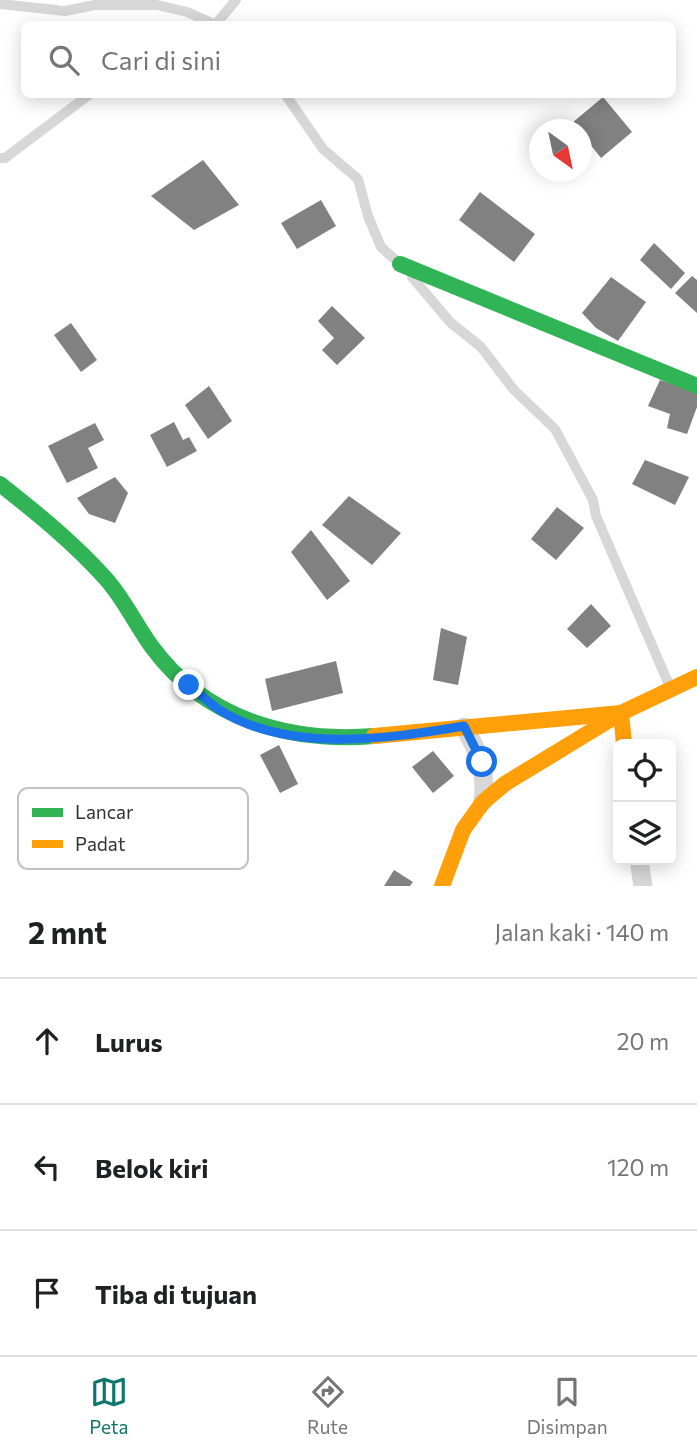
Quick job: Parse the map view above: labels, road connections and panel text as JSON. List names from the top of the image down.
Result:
{
  "legend": ["Lancar", "Padat"],
  "north": "bottom right",
  "page": {
    "search": "Cari di sini",
    "heading": ["2 mnt", "Jalan kaki · 140 m"],
    "list": [
      ["Lurus", "20 m"],
      ["Belok kiri", "120 m"],
      "Tiba di tujuan"
    ],
    "nav": ["Peta", "Rute", "Disimpan"]
  }
}
